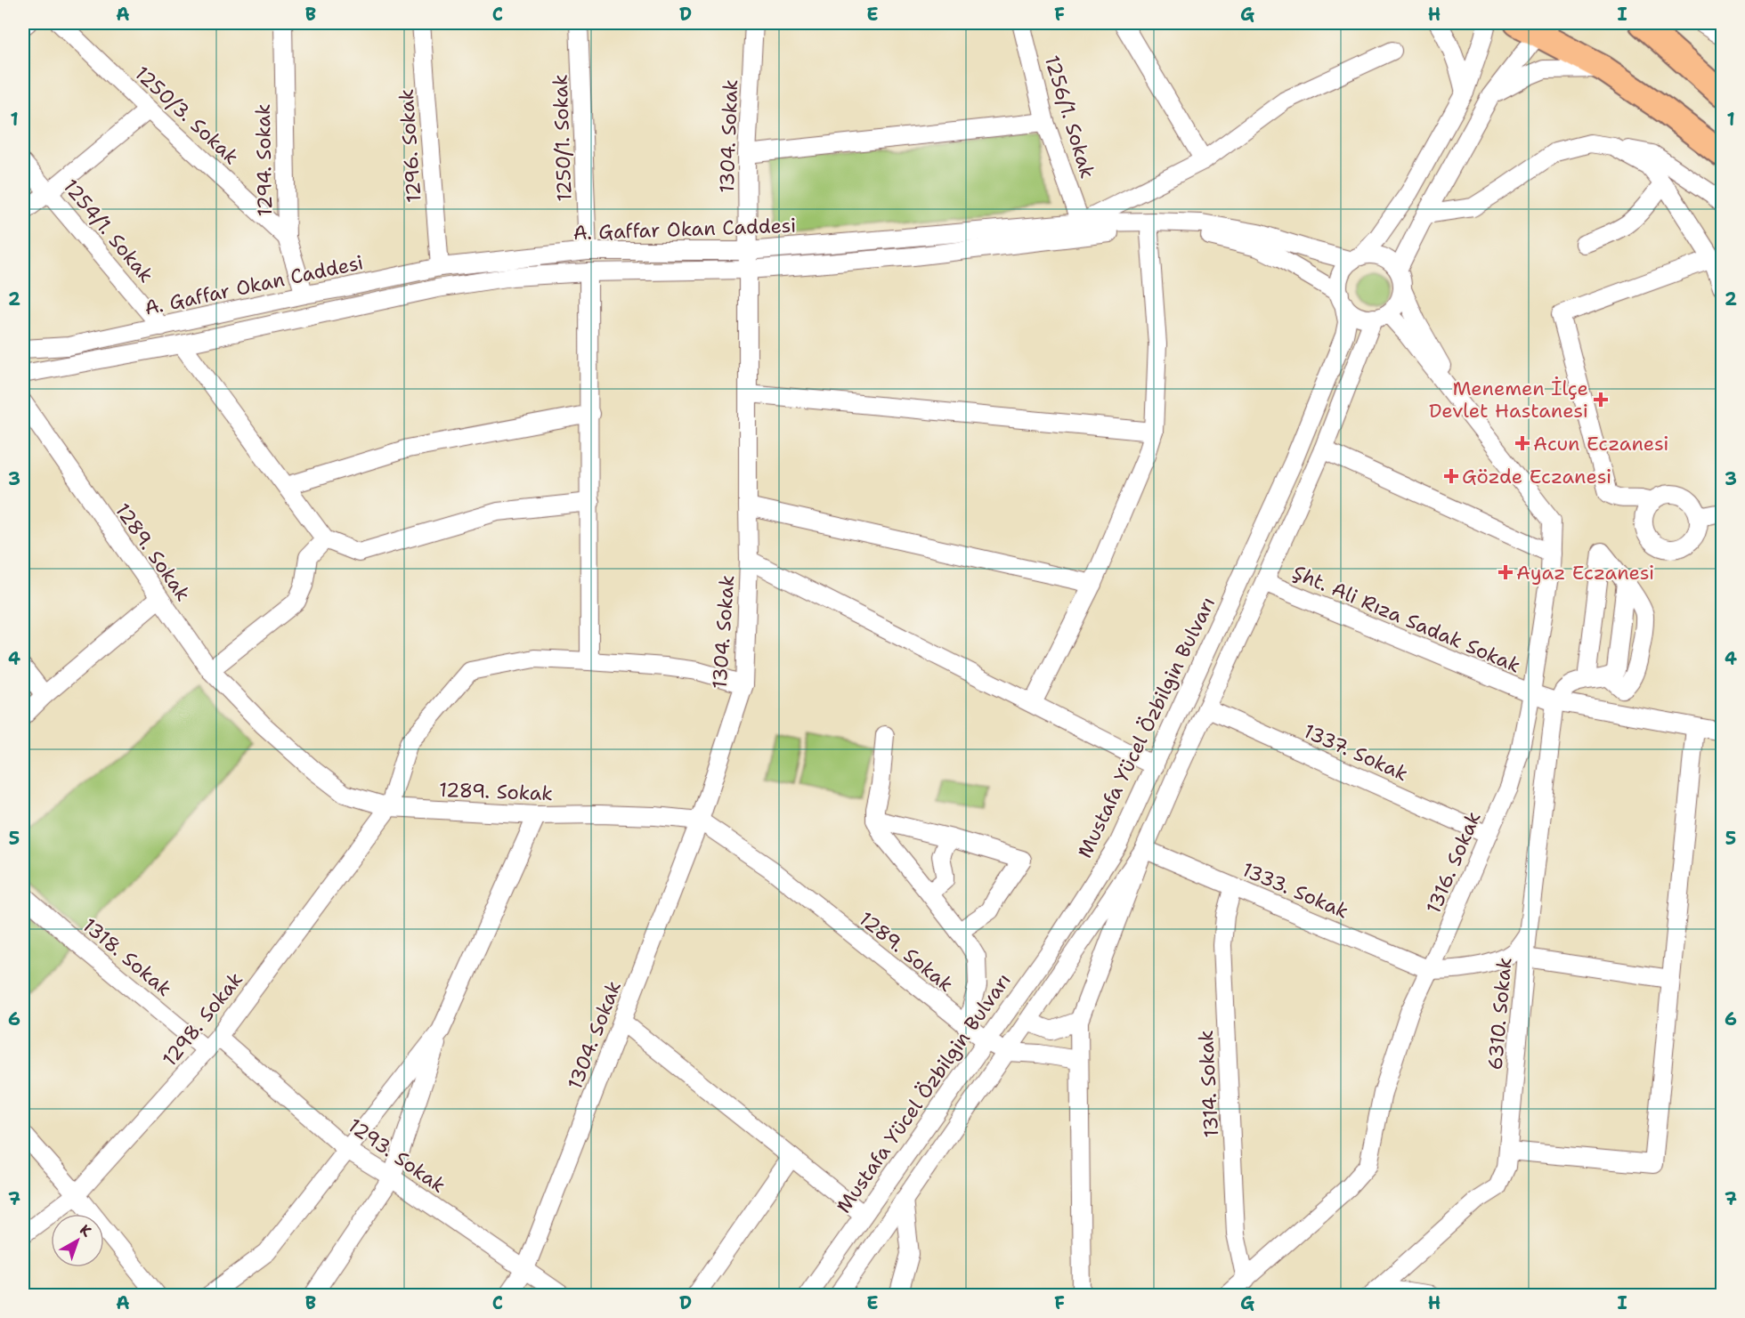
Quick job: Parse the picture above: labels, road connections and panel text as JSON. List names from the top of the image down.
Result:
{
  "streets": {
    "street": [
      "1250/3. Sokak",
      "1256/1. Sokak",
      "1304. Sokak",
      "1250/1. Sokak",
      "1296. Sokak",
      "1294. Sokak",
      "A. Gaffar Okan Caddesi",
      "1254/1. Sokak",
      "1289. Sokak",
      "Şht. Ali Rıza Sadak Sokak",
      "Mustafa Yücel Özbilgin Bulvarı",
      "1337. Sokak",
      "1316. Sokak",
      "1333. Sokak",
      "1318. Sokak",
      "6310. Sokak",
      "1298. Sokak",
      "1314. Sokak",
      "1293. Sokak"
    ]
  },
  "crossings": [
    ["1250/3. Sokak", "1294. Sokak"],
    ["1256/1. Sokak", "A. Gaffar Okan Caddesi"],
    ["1304. Sokak", "A. Gaffar Okan Caddesi"],
    ["1304. Sokak", "1289. Sokak"],
    ["1304. Sokak", "1298. Sokak"],
    ["1304. Sokak", "1293. Sokak"],
    ["1250/1. Sokak", "A. Gaffar Okan Caddesi"],
    ["1296. Sokak", "A. Gaffar Okan Caddesi"],
    ["1294. Sokak", "A. Gaffar Okan Caddesi"],
    ["A. Gaffar Okan Caddesi", "1254/1. Sokak"],
    ["A. Gaffar Okan Caddesi", "Mustafa Yücel Özbilgin Bulvarı"],
    ["1289. Sokak", "Mustafa Yücel Özbilgin Bulvarı"],
    ["1289. Sokak", "1298. Sokak"],
    ["Şht. Ali Rıza Sadak Sokak", "1316. Sokak"],
    ["1337. Sokak", "1316. Sokak"],
    ["1316. Sokak", "1333. Sokak"],
    ["1316. Sokak", "1314. Sokak"],
    ["1333. Sokak", "1314. Sokak"],
    ["1318. Sokak", "1298. Sokak"],
    ["1298. Sokak", "1293. Sokak"]
  ],
  "places": {
    "health": [
      "Menemen İlçe Devlet Hastanesi",
      "Acun Eczanesi",
      "Gözde Eczanesi",
      "Ayaz Eczanesi"
    ]
  },
  "north": "top right",
  "grid": {
    "columns": [
      "A",
      "B",
      "C",
      "D",
      "E",
      "F",
      "G",
      "H",
      "I"
    ],
    "rows": [
      "1",
      "2",
      "3",
      "4",
      "5",
      "6",
      "7"
    ]
  }
}
